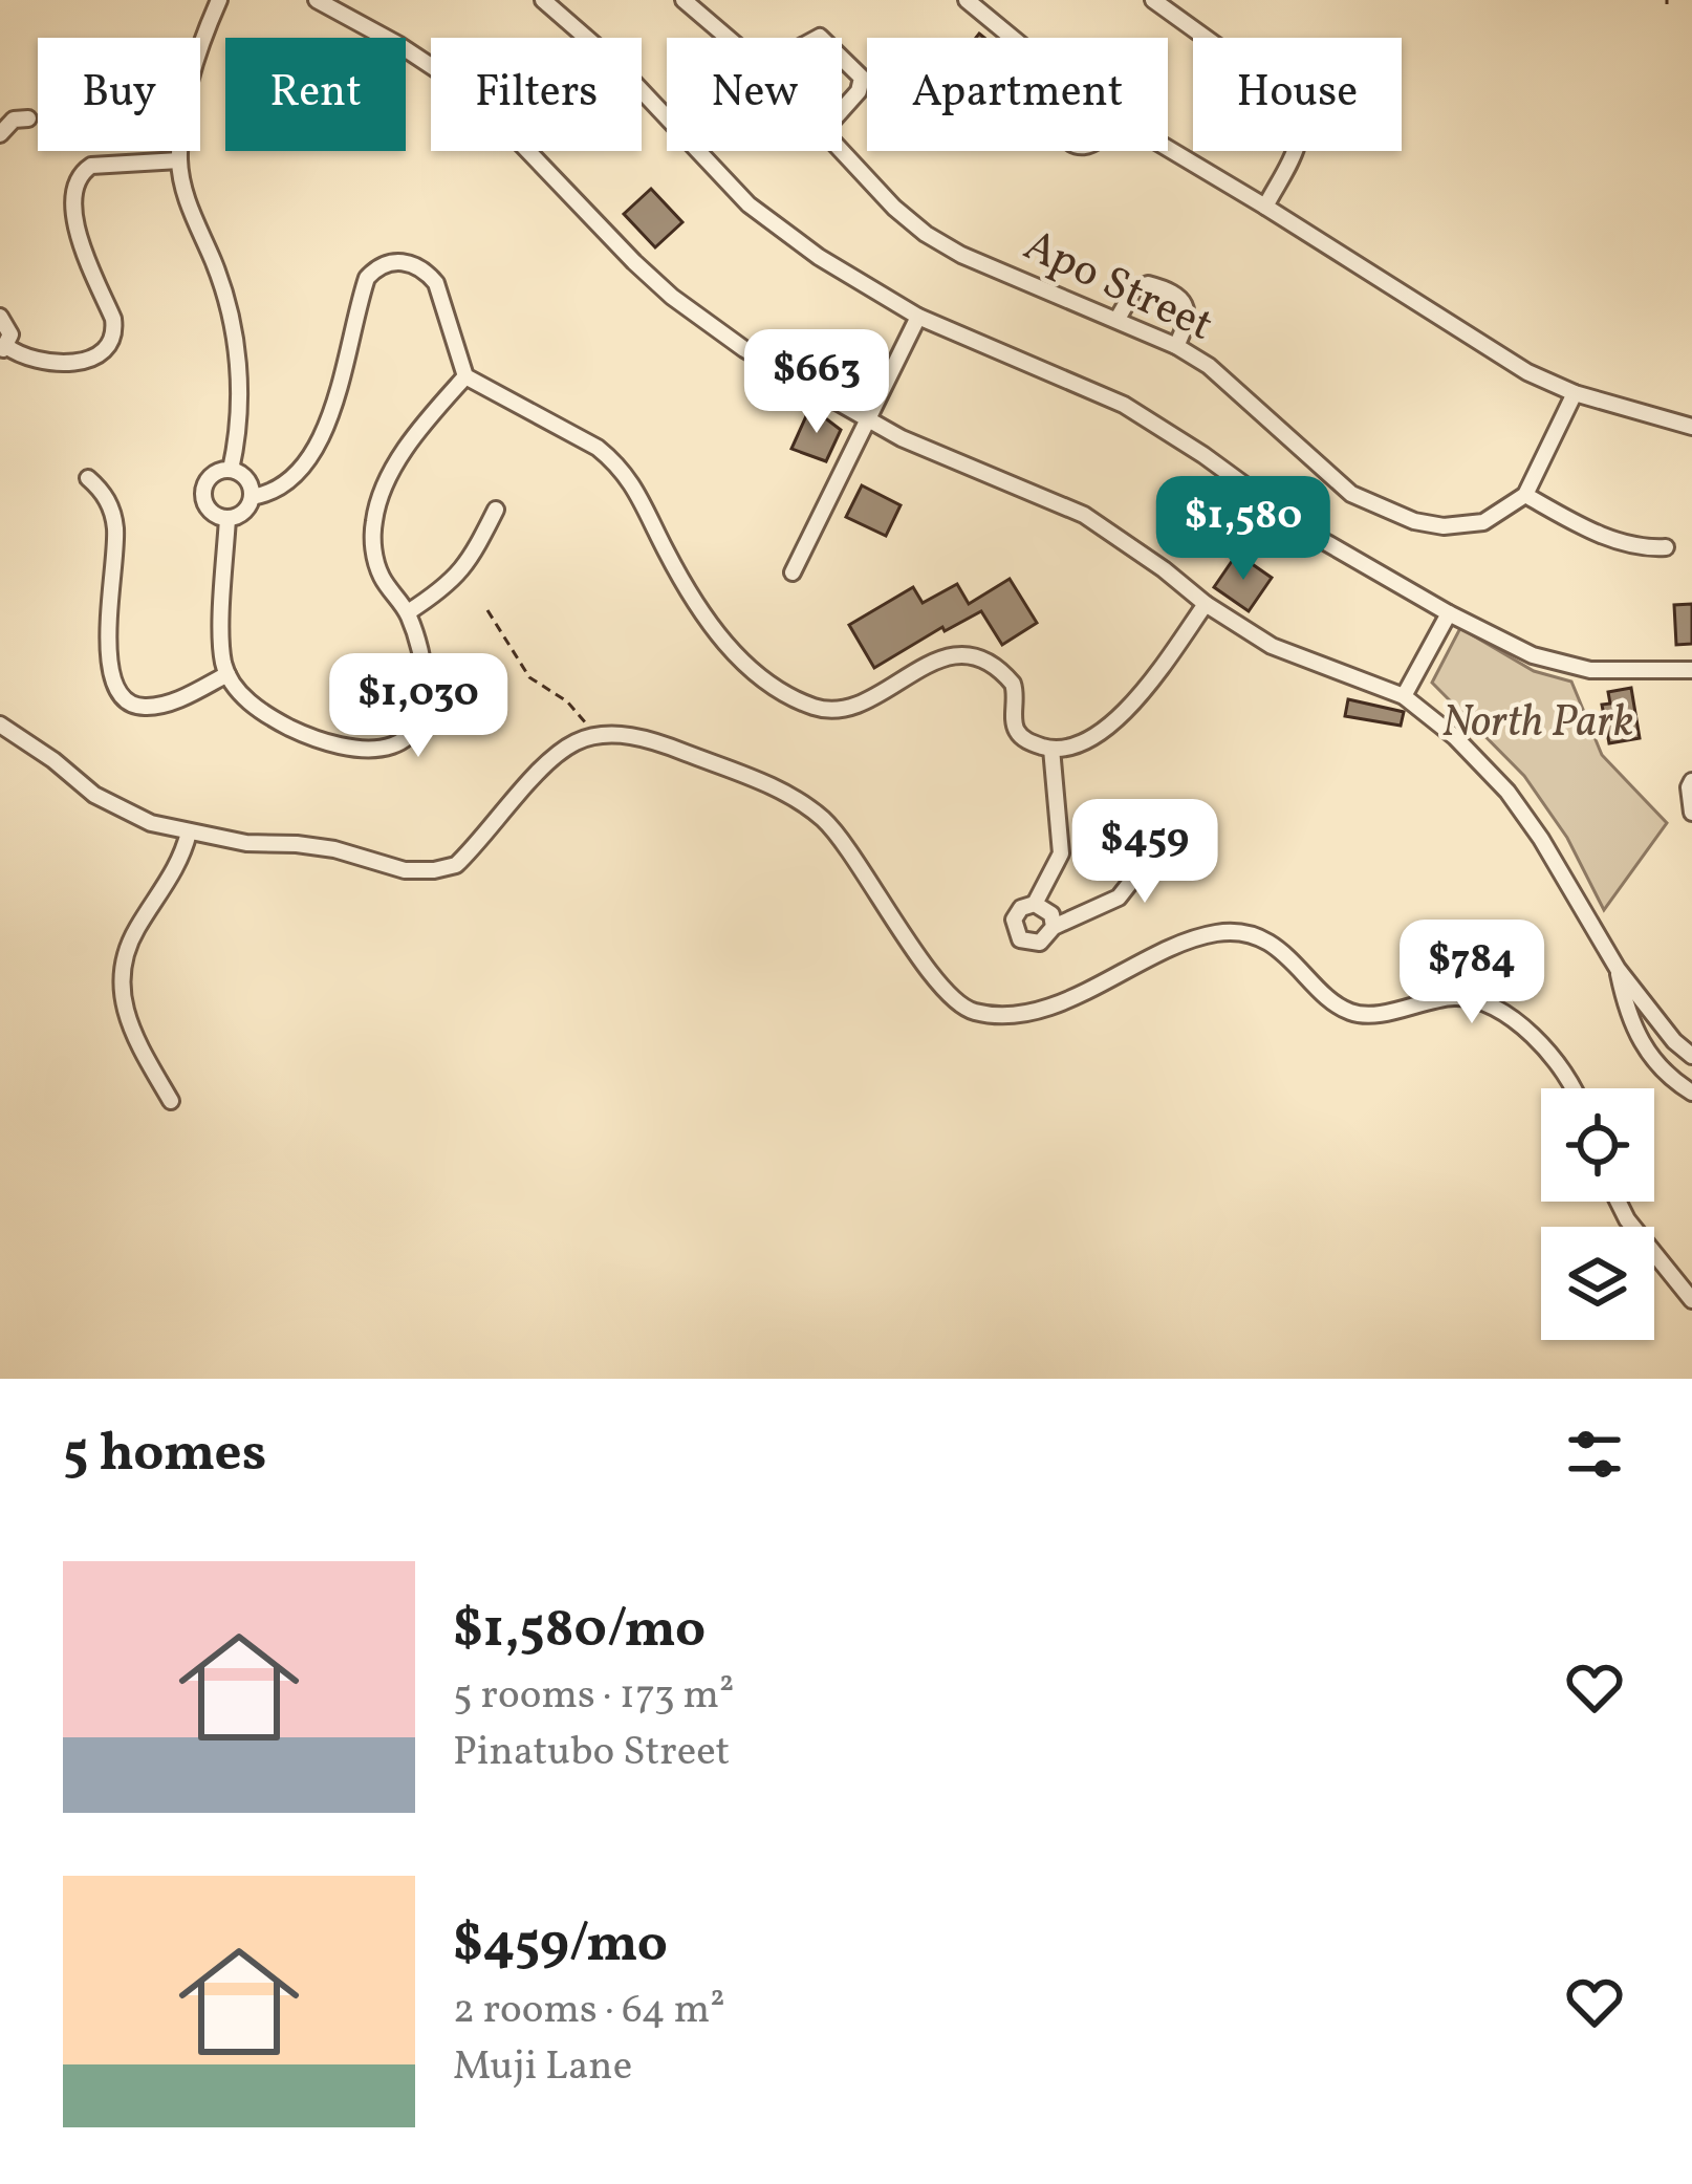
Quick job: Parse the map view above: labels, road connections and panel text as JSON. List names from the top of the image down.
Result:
{
  "streets": {
    "street": ["Apo Street"]
  },
  "parks": ["North Park"],
  "page": {
    "chip": [
      "Buy",
      "Rent",
      "Filters",
      "New",
      "Apartment",
      "House"
    ],
    "price": [
      "$663",
      "$1,580",
      "$1,030",
      "$459",
      "$784"
    ],
    "heading": "5 homes",
    "list": [
      {
        "name": "$1,580/mo",
        "note": "5 rooms · 173 m² · Pinatubo Street"
      },
      {
        "name": "$459/mo",
        "note": "2 rooms · 64 m² · Muji Lane"
      }
    ]
  }
}
